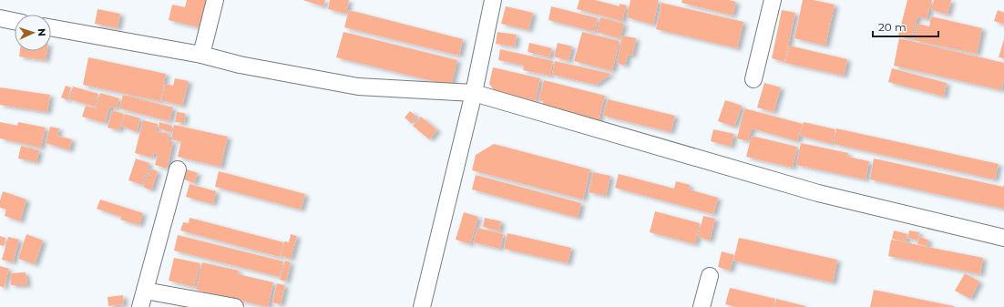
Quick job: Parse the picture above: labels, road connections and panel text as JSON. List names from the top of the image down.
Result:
{
  "scale_bar": "20 m",
  "north": "right"
}
